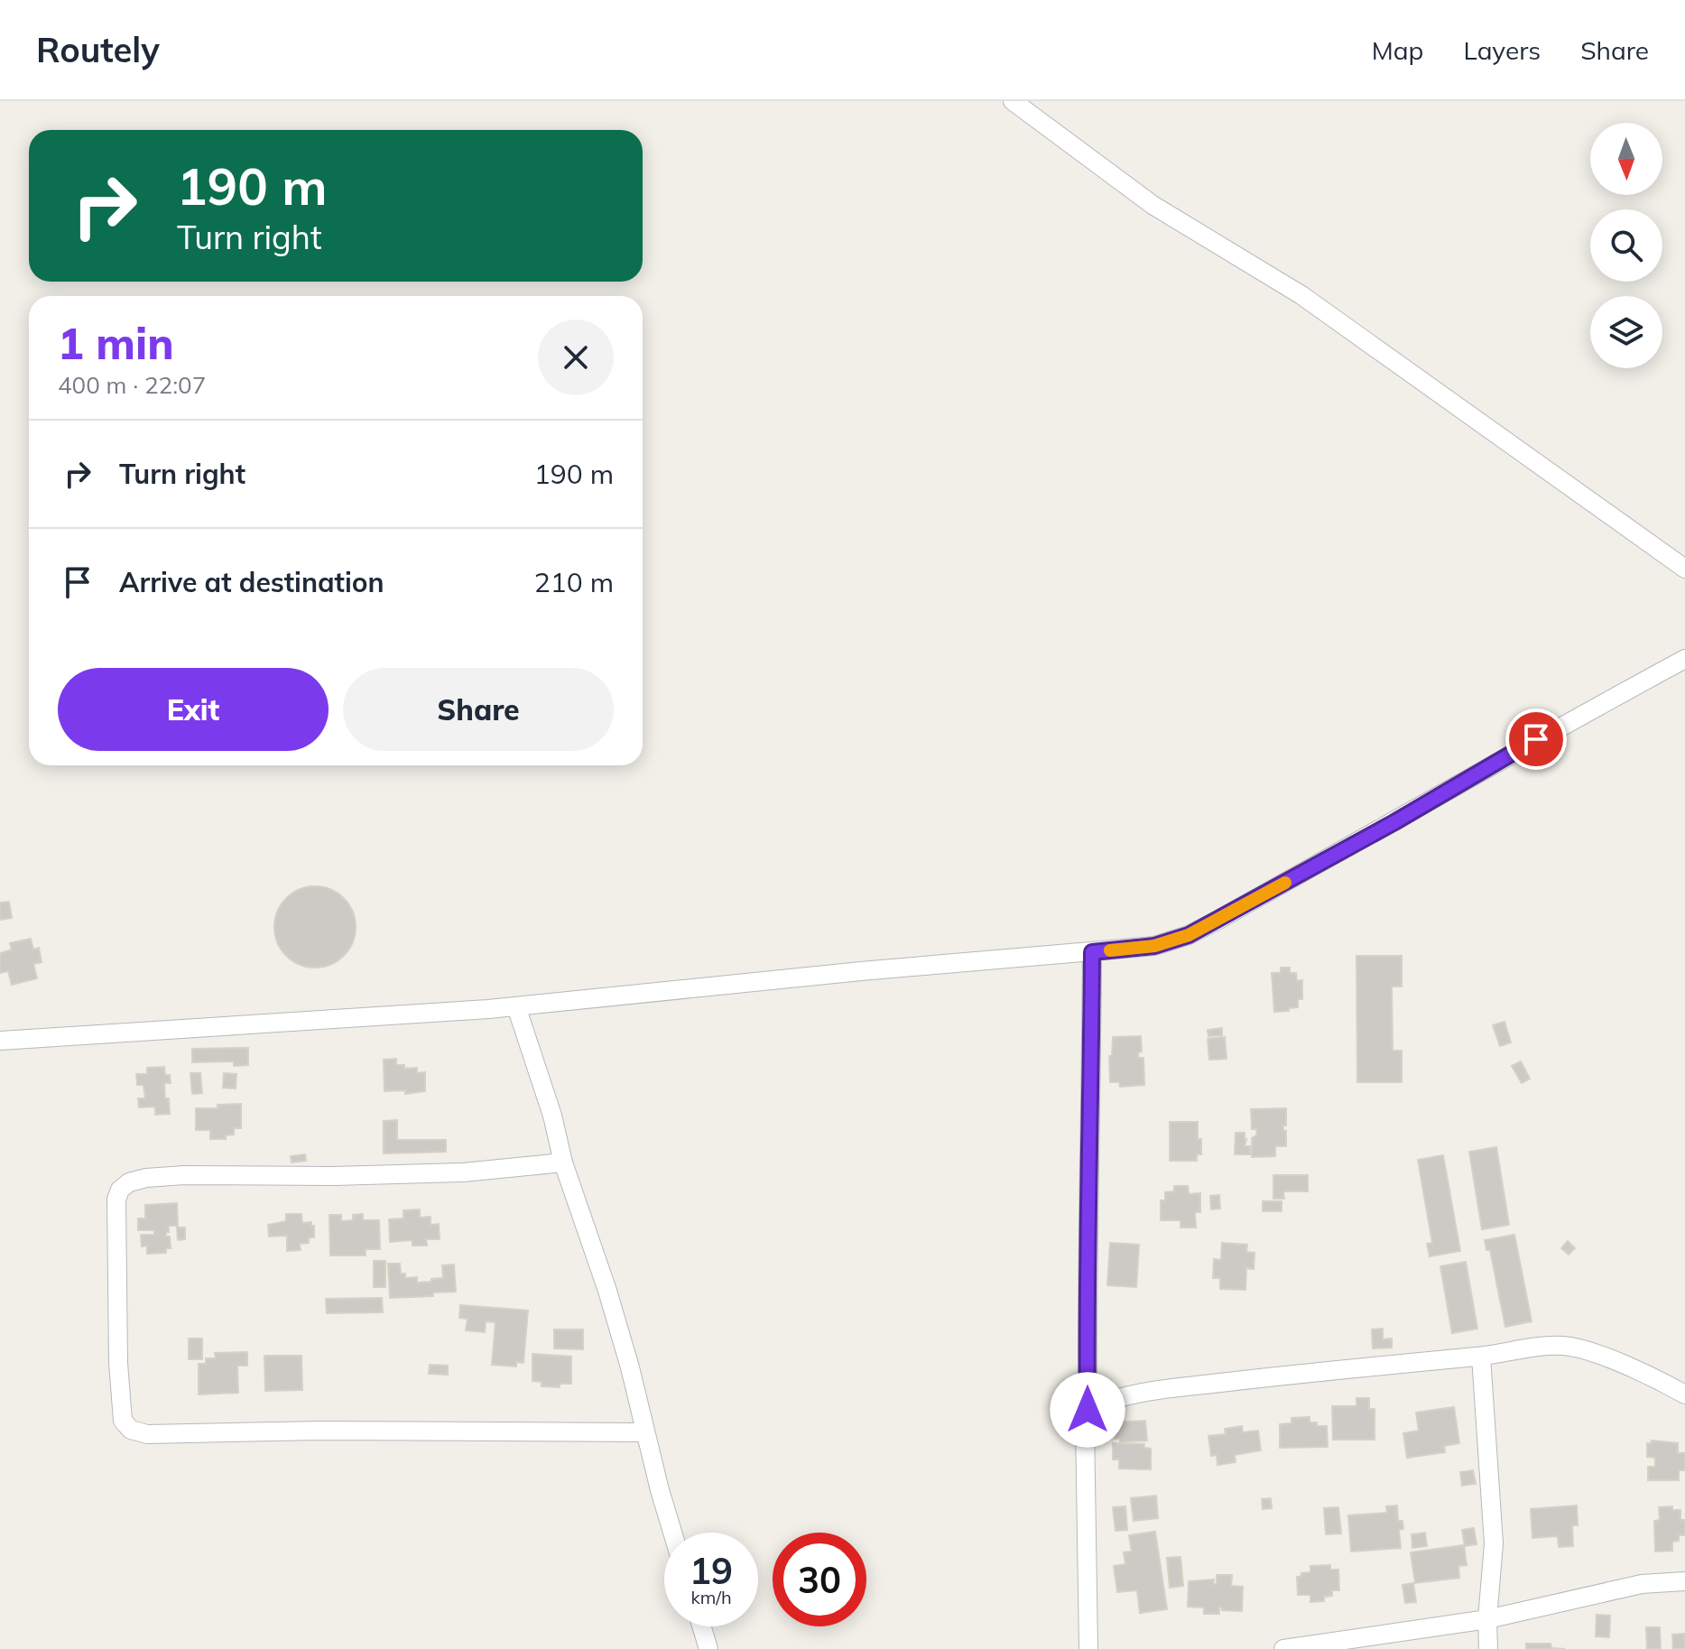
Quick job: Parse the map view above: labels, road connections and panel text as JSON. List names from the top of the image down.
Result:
{
  "north": "bottom",
  "page": {
    "header": "Routely",
    "nav": ["Map", "Layers", "Share"],
    "turn": ["190 m", "Turn right"],
    "heading": ["1 min", "400 m · 22:07"],
    "list": [
      {
        "name": "Turn right",
        "value": "190 m"
      },
      {
        "name": "Arrive at destination",
        "value": "210 m"
      }
    ],
    "buttons": ["Exit", "Share"],
    "speed": "19 km/h",
    "limit": "30"
  }
}
